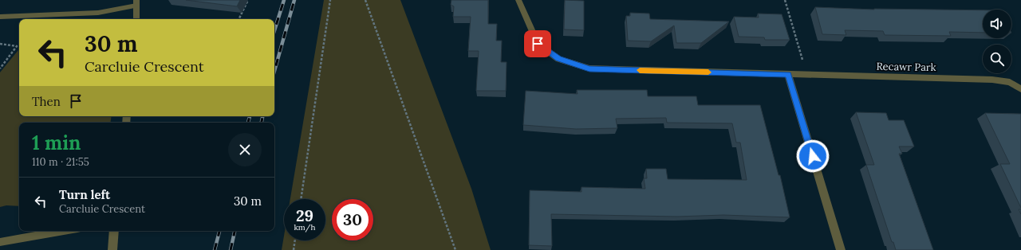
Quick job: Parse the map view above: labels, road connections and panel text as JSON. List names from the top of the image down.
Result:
{
  "streets": {
    "street": ["Recawr Park"]
  },
  "page": {
    "turn": ["30 m", "Carcluie Crescent"],
    "then": "Then",
    "heading": ["1 min", "110 m · 21:55"],
    "list": [
      {
        "name": "Turn left",
        "note": "Carcluie Crescent",
        "value": "30 m"
      }
    ],
    "speed": "29 km/h",
    "limit": "30"
  }
}
